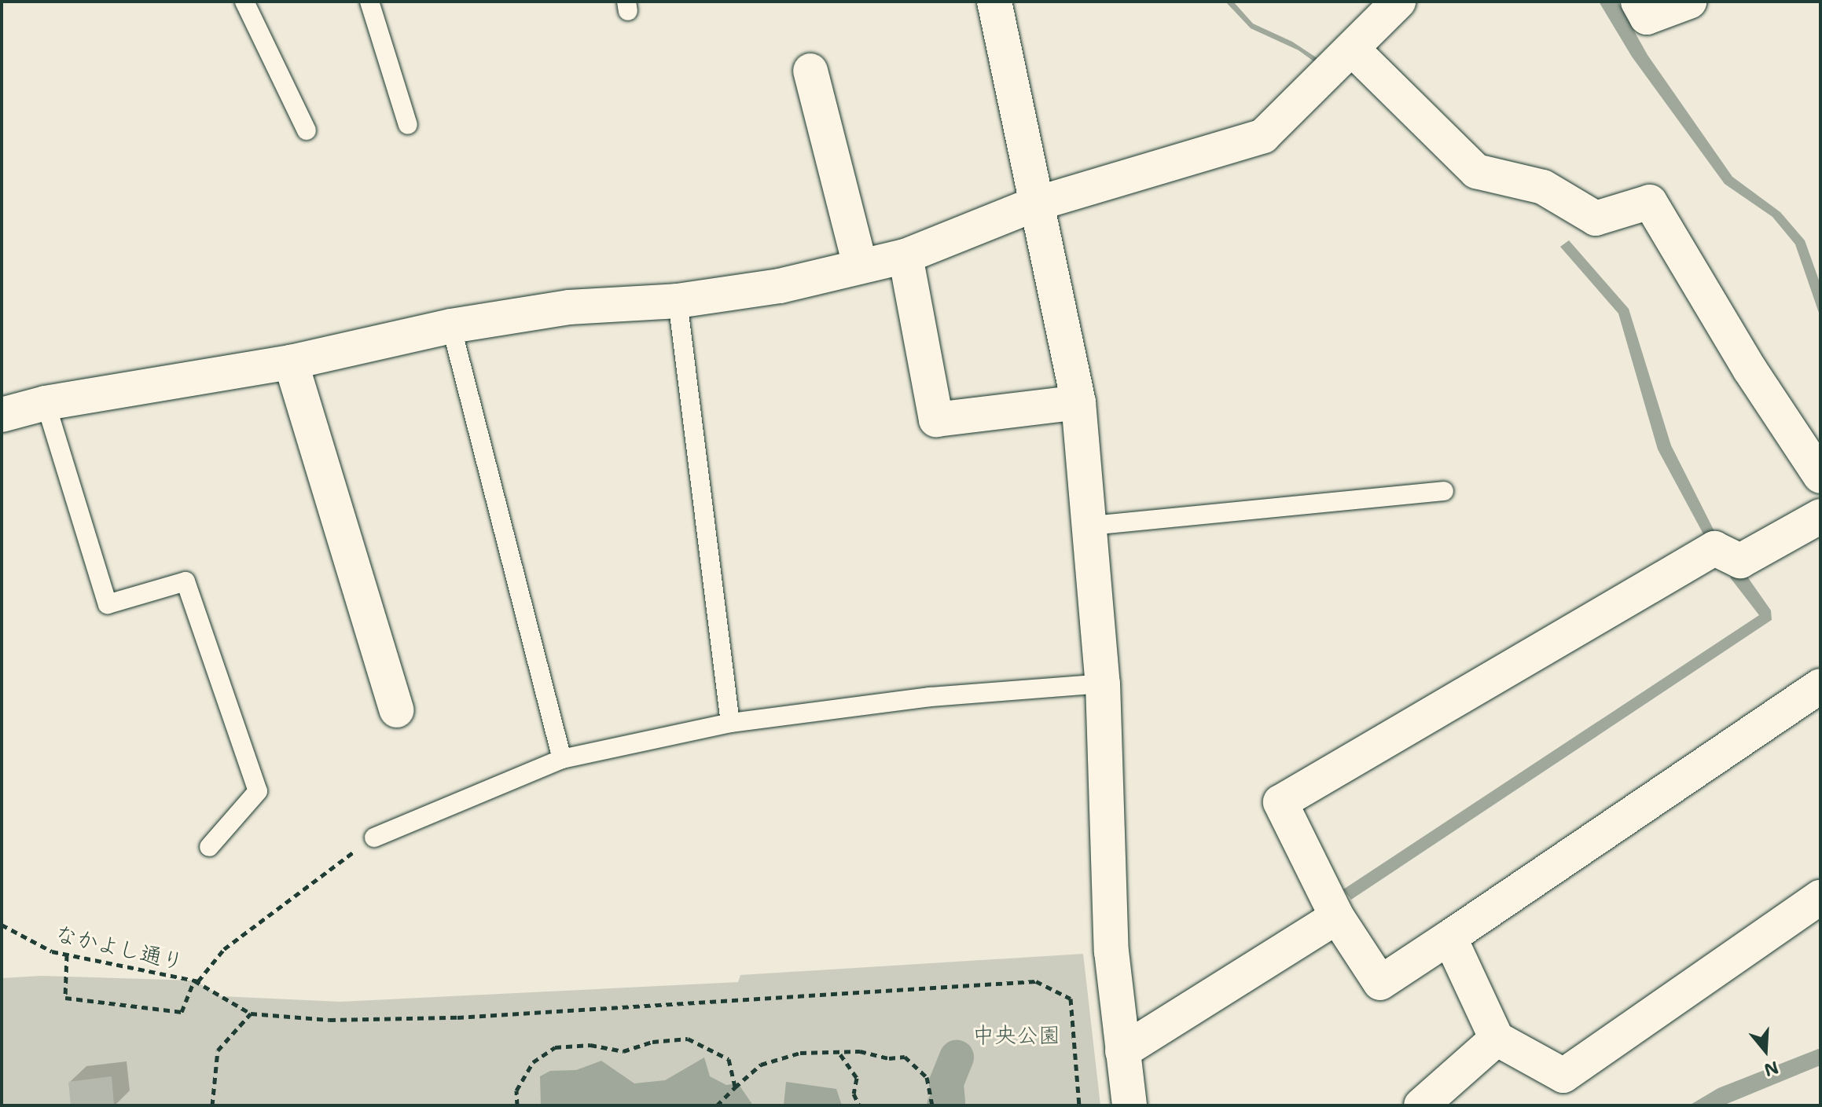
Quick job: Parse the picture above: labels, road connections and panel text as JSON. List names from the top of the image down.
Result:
{
  "streets": {
    "path": ["なかよし通り"]
  },
  "parks": ["中央公園"],
  "north": "bottom"
}
